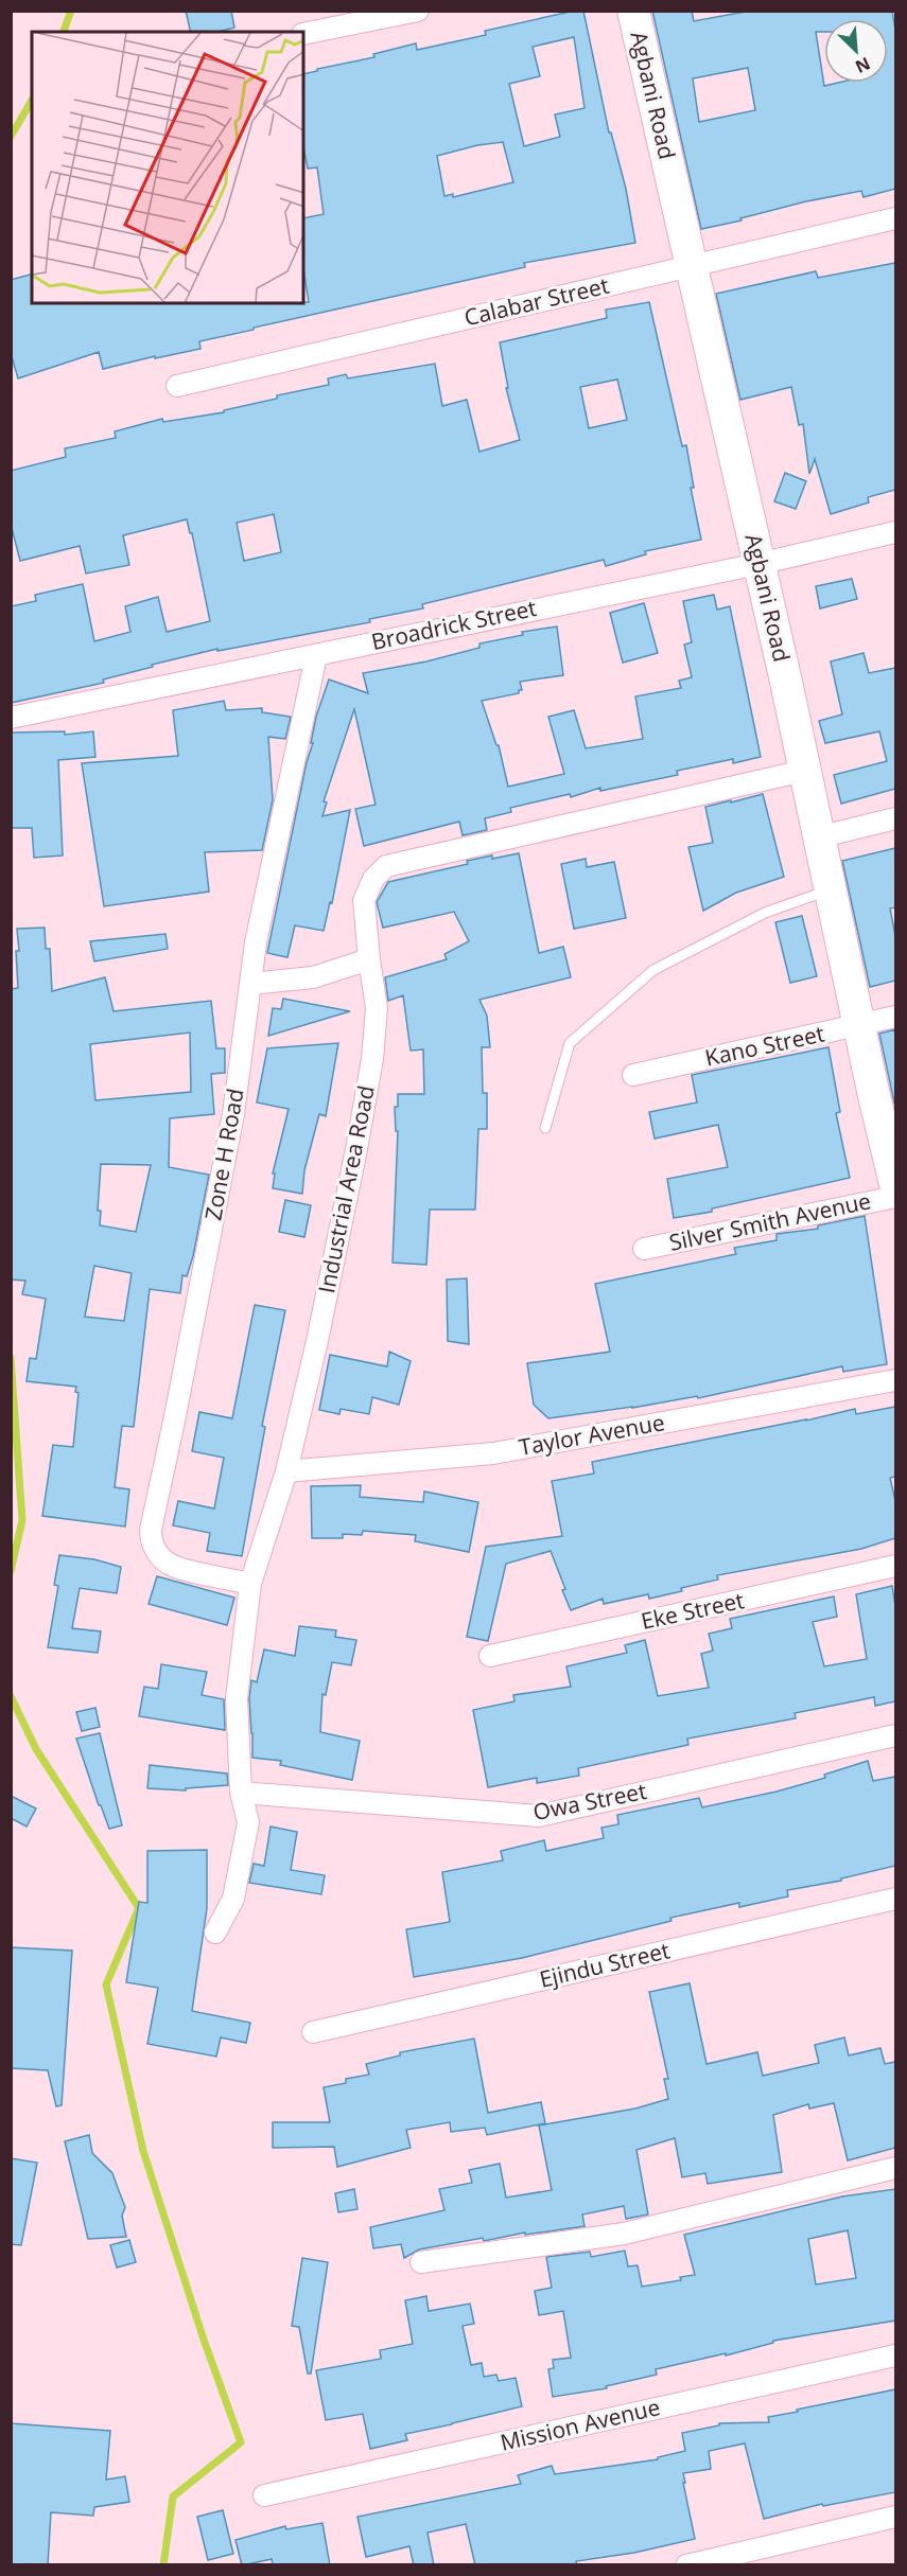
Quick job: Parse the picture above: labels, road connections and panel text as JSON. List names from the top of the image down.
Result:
{
  "streets": {
    "main road": ["Agbani Road"],
    "street": [
      "Calabar Street",
      "Broadrick Street",
      "Kano Street",
      "Zone H Road",
      "Industrial Area Road",
      "Silver Smith Avenue",
      "Taylor Avenue",
      "Eke Street",
      "Owa Street",
      "Ejindu Street",
      "Mission Avenue"
    ]
  },
  "crossings": [
    ["Agbani Road", "Calabar Street"],
    ["Agbani Road", "Broadrick Street"],
    ["Agbani Road", "Kano Street"],
    ["Agbani Road", "Industrial Area Road"],
    ["Broadrick Street", "Zone H Road"],
    ["Zone H Road", "Industrial Area Road"],
    ["Industrial Area Road", "Taylor Avenue"],
    ["Industrial Area Road", "Owa Street"]
  ],
  "north": "bottom right"
}
